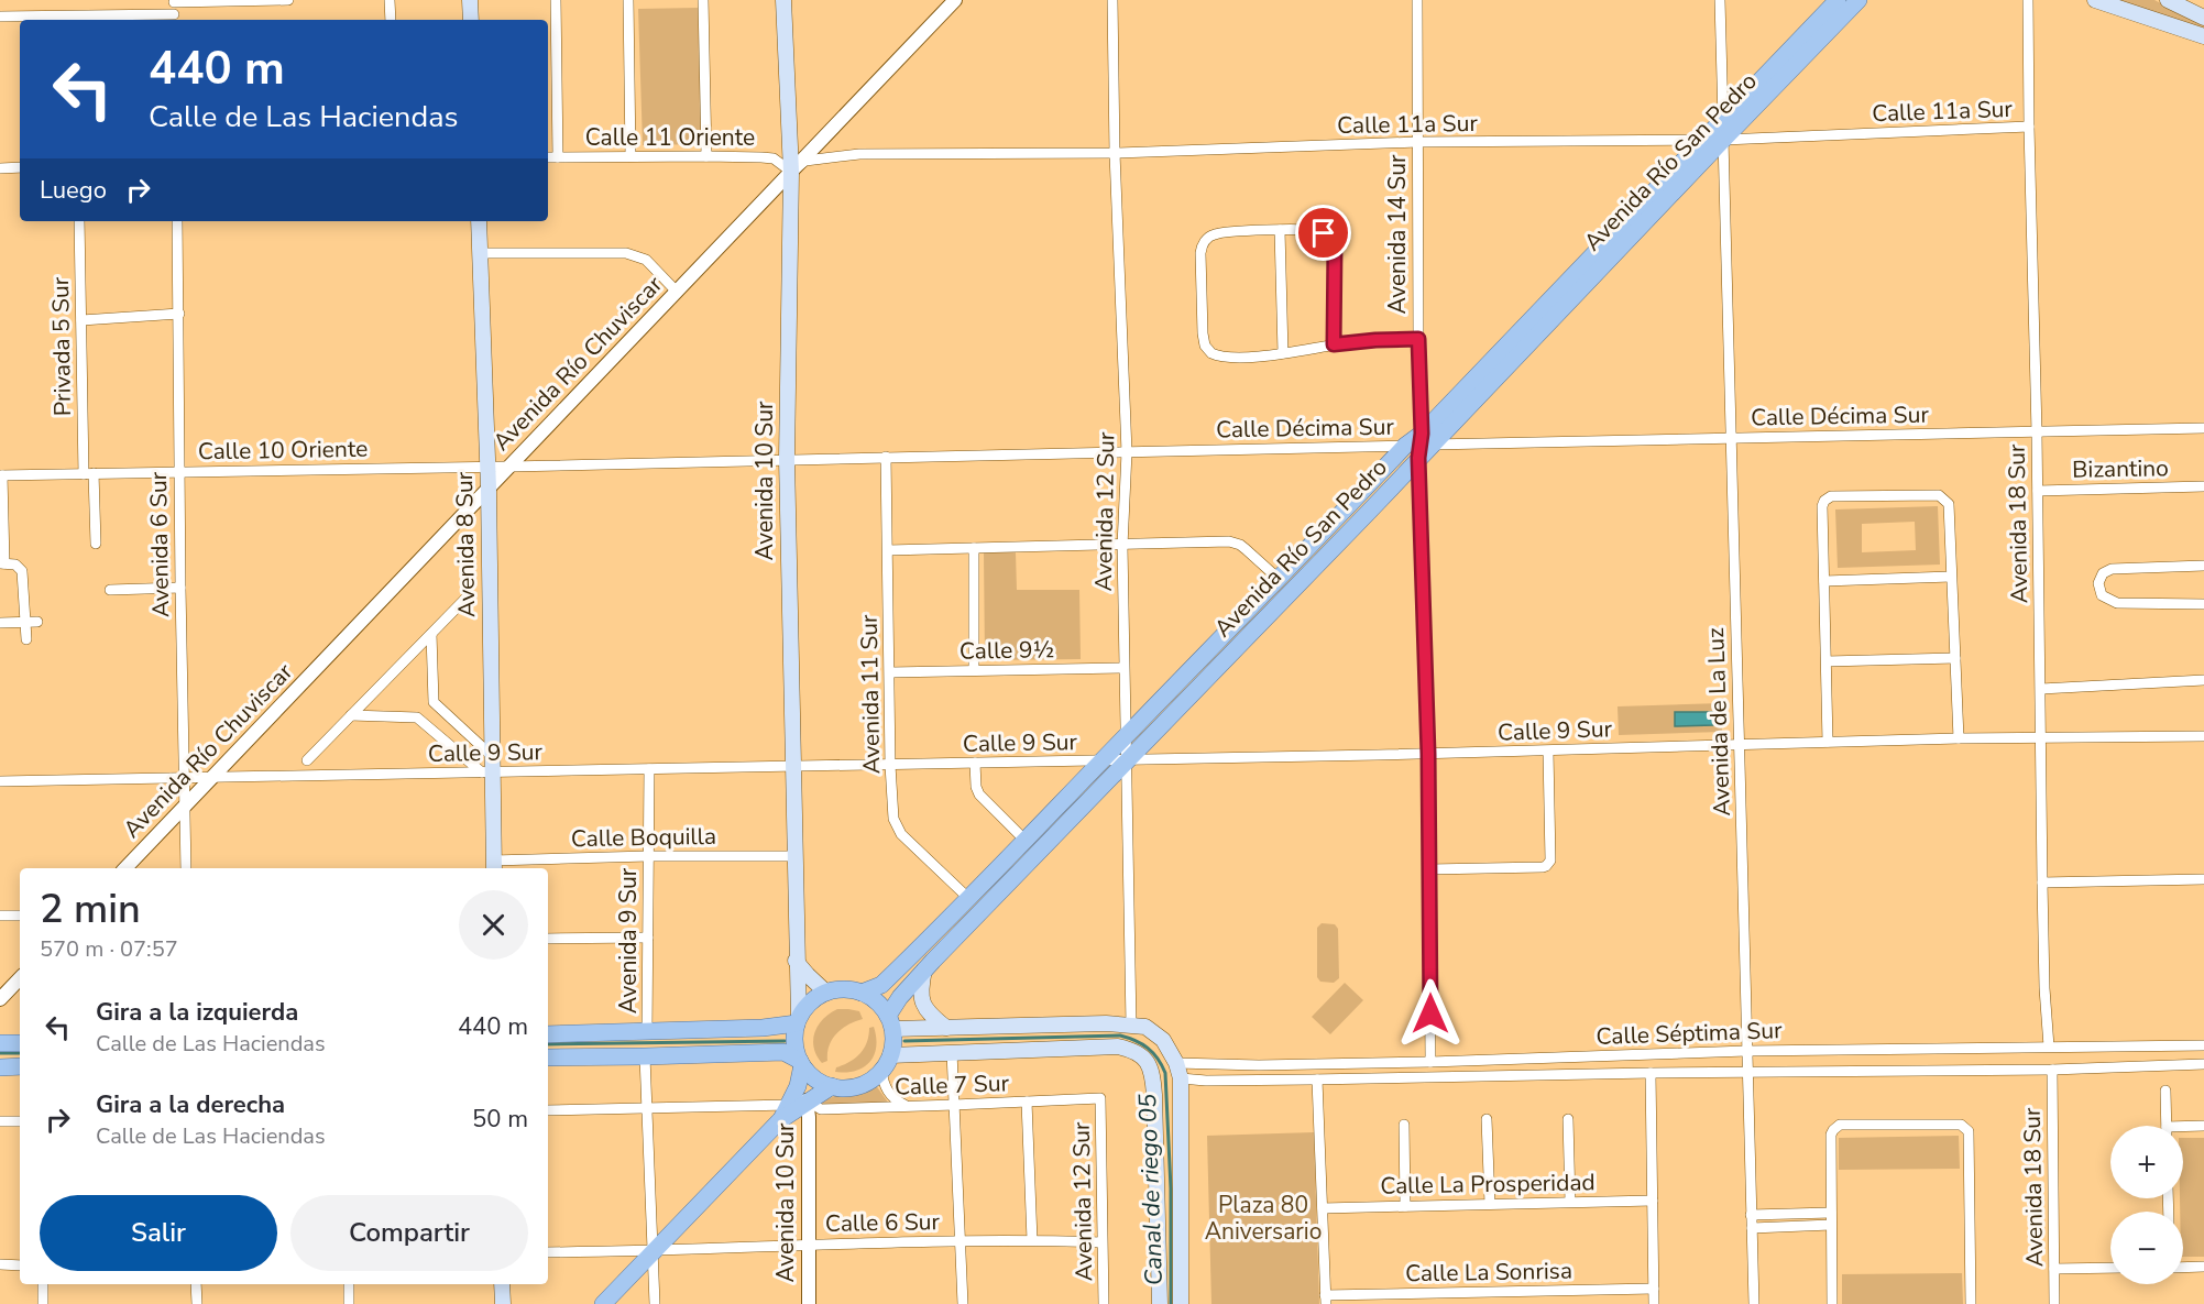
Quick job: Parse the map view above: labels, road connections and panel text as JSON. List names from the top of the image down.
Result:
{
  "streets": {
    "main road": ["Avenida Río San Pedro", "Avenida 10 Sur", "Avenida 8 Sur"],
    "street": [
      "Calle 11a Sur",
      "Calle 11 Oriente",
      "Avenida 14 Sur",
      "Privada 5 Sur",
      "Avenida Río Chuviscar",
      "Calle Décima Sur",
      "Calle 10 Oriente",
      "Bizantino",
      "Avenida 12 Sur",
      "Avenida 18 Sur",
      "Avenida 6 Sur",
      "Calle 9½",
      "Avenida 11 Sur",
      "Avenida de La Luz",
      "Calle 9 Sur",
      "Calle Boquilla",
      "Avenida 9 Sur",
      "Calle Séptima Sur",
      "Calle 7 Sur",
      "Calle La Prosperidad",
      "Calle 6 Sur",
      "Calle La Sonrisa"
    ]
  },
  "crossings": [
    ["Calle 11a Sur", "Calle 11 Oriente"],
    ["Calle 11a Sur", "Avenida Río San Pedro"],
    ["Calle 11a Sur", "Avenida 14 Sur"],
    ["Calle 11a Sur", "Avenida Río Chuviscar"],
    ["Calle 11a Sur", "Avenida 10 Sur"],
    ["Calle 11a Sur", "Avenida 12 Sur"],
    ["Calle 11a Sur", "Avenida 18 Sur"],
    ["Calle 11a Sur", "Avenida de La Luz"],
    ["Calle 11 Oriente", "Avenida Río Chuviscar"],
    ["Calle 11 Oriente", "Avenida 10 Sur"],
    ["Avenida Río San Pedro", "Avenida 14 Sur"],
    ["Avenida Río San Pedro", "Calle Décima Sur"],
    ["Avenida Río San Pedro", "Avenida 10 Sur"],
    ["Avenida Río San Pedro", "Avenida 12 Sur"],
    ["Avenida Río San Pedro", "Avenida 11 Sur"],
    ["Avenida Río San Pedro", "Avenida de La Luz"],
    ["Avenida Río San Pedro", "Calle 9 Sur"],
    ["Avenida 14 Sur", "Calle Décima Sur"],
    ["Avenida 14 Sur", "Calle 9 Sur"],
    ["Avenida 14 Sur", "Calle Séptima Sur"],
    ["Privada 5 Sur", "Calle 10 Oriente"],
    ["Avenida Río Chuviscar", "Calle Décima Sur"],
    ["Avenida Río Chuviscar", "Avenida 10 Sur"],
    ["Avenida Río Chuviscar", "Avenida 6 Sur"],
    ["Avenida Río Chuviscar", "Avenida 8 Sur"],
    ["Avenida Río Chuviscar", "Calle 9 Sur"],
    ["Calle Décima Sur", "Calle 10 Oriente"],
    ["Calle Décima Sur", "Avenida 10 Sur"],
    ["Calle Décima Sur", "Avenida 12 Sur"],
    ["Calle Décima Sur", "Avenida 18 Sur"],
    ["Calle Décima Sur", "Avenida 8 Sur"],
    ["Calle Décima Sur", "Avenida 11 Sur"],
    ["Calle Décima Sur", "Avenida de La Luz"],
    ["Calle 10 Oriente", "Avenida 6 Sur"],
    ["Calle 10 Oriente", "Avenida 8 Sur"],
    ["Bizantino", "Avenida 18 Sur"],
    ["Avenida 10 Sur", "Calle 9 Sur"],
    ["Avenida 10 Sur", "Calle Boquilla"],
    ["Avenida 10 Sur", "Calle 7 Sur"],
    ["Avenida 10 Sur", "Calle 6 Sur"],
    ["Avenida 12 Sur", "Calle 9½"],
    ["Avenida 12 Sur", "Calle 9 Sur"],
    ["Avenida 12 Sur", "Calle 7 Sur"],
    ["Avenida 12 Sur", "Calle 6 Sur"],
    ["Avenida 18 Sur", "Calle 9 Sur"],
    ["Avenida 18 Sur", "Calle Séptima Sur"],
    ["Avenida 6 Sur", "Calle 9 Sur"],
    ["Avenida 8 Sur", "Calle 9 Sur"],
    ["Avenida 8 Sur", "Calle Boquilla"],
    ["Calle 9½", "Avenida 11 Sur"],
    ["Avenida 11 Sur", "Calle 9 Sur"],
    ["Avenida de La Luz", "Calle 9 Sur"],
    ["Avenida de La Luz", "Calle Séptima Sur"],
    ["Calle 9 Sur", "Avenida 9 Sur"],
    ["Calle Boquilla", "Avenida 9 Sur"]
  ],
  "water": ["Canal de riego 05"],
  "parks": ["Plaza 80 Aniversario"],
  "page": {
    "turn": ["440 m", "Calle de Las Haciendas"],
    "then": "Luego",
    "heading": ["2 min", "570 m · 07:57"],
    "list": [
      {
        "name": "Gira a la izquierda",
        "note": "Calle de Las Haciendas",
        "value": "440 m"
      },
      {
        "name": "Gira a la derecha",
        "note": "Calle de Las Haciendas",
        "value": "50 m"
      }
    ],
    "map_buttons": ["+", "−"],
    "buttons": ["Salir", "Compartir"]
  }
}
